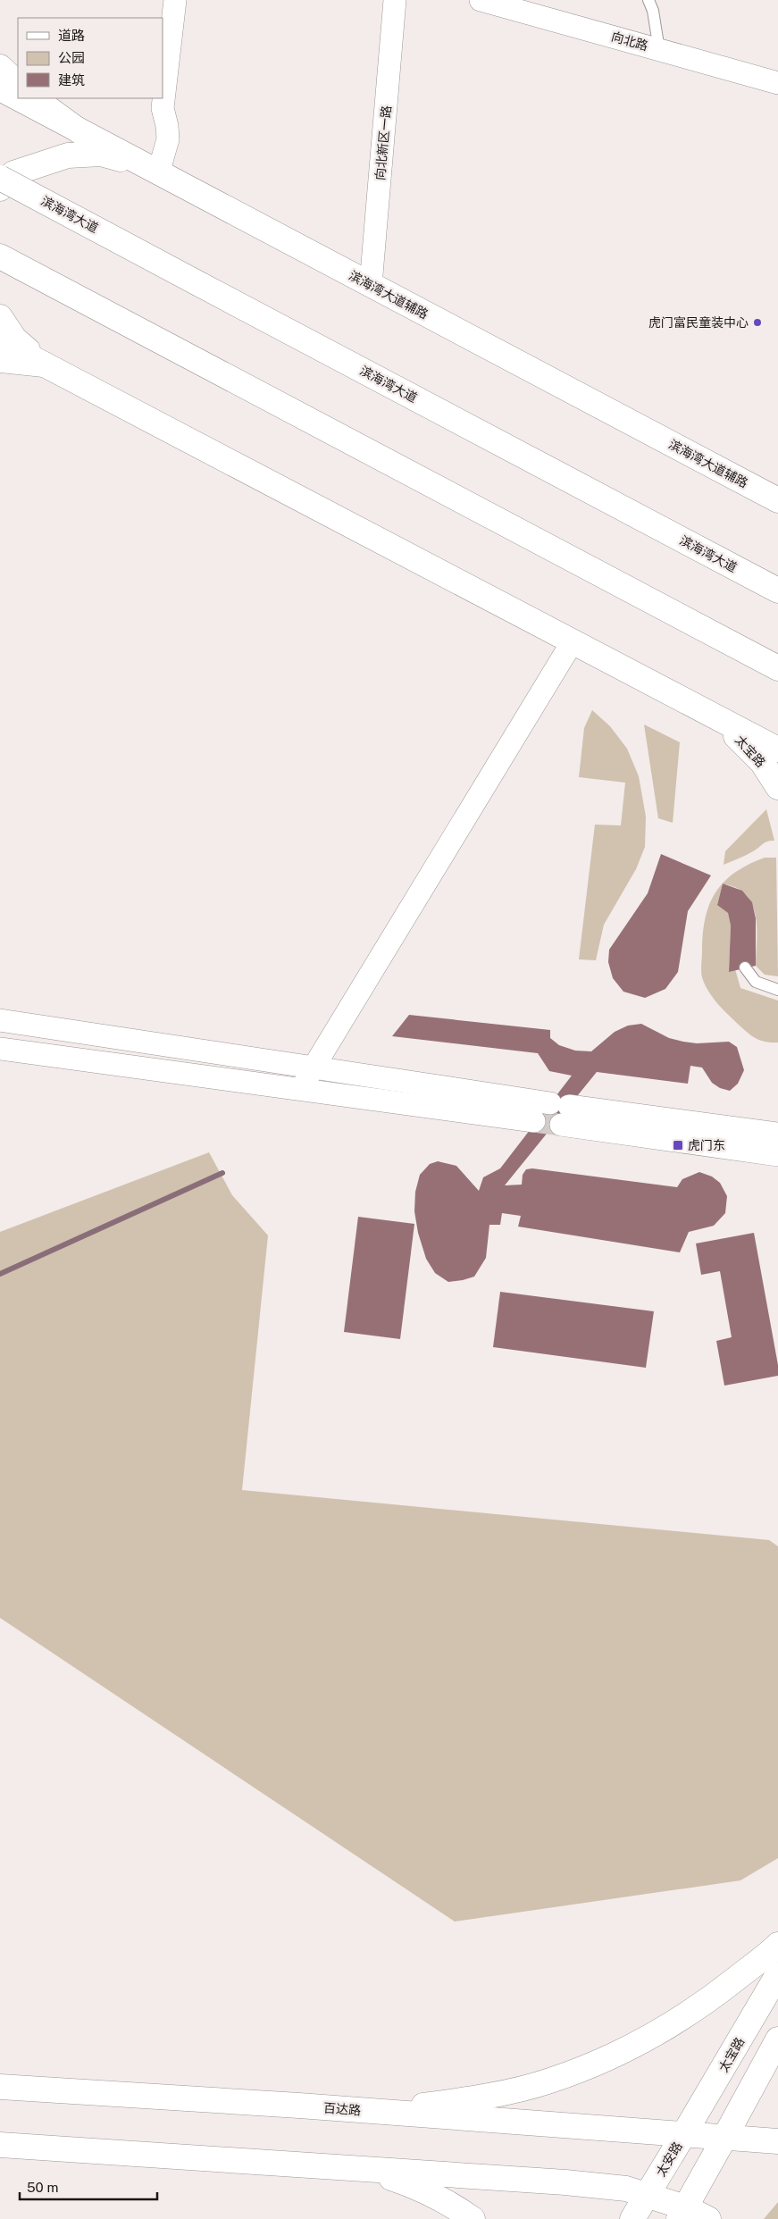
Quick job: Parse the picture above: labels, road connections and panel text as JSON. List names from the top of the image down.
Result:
{
  "streets": {
    "main road": [
      "滨海湾大道",
      "滨海湾大道辅路",
      "太宝路",
      "百达路",
      "太安路"
    ],
    "street": ["向北路", "向北新区一路"]
  },
  "crossings": [
    ["向北新区一路", "滨海湾大道辅路"],
    ["太宝路", "百达路"],
    ["太宝路", "太安路"],
    ["百达路", "太安路"]
  ],
  "places": {
    "other": ["虎门富民童装中心"],
    "transit": ["虎门东"]
  },
  "legend": ["道路", "公园", "建筑"],
  "scale_bar": "50 m"
}
